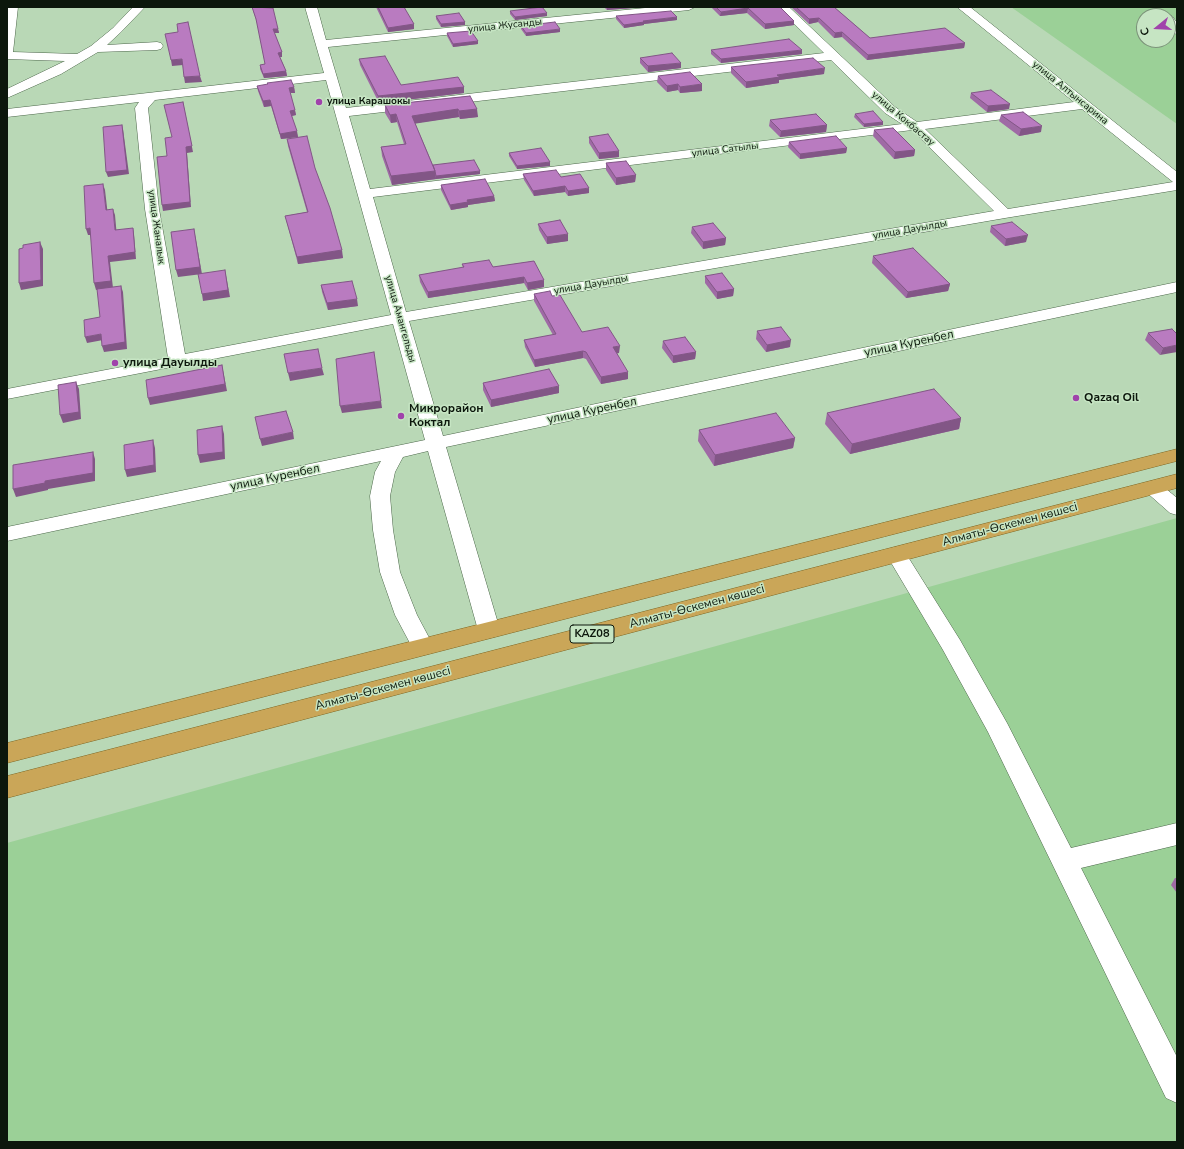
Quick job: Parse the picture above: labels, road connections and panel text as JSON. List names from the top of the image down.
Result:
{
  "streets": {
    "highway": ["Алматы-Өскемен көшесі", "KAZ08"],
    "street": [
      "улица Жусанды",
      "улица Алтынсарина",
      "улица Кокбастау",
      "улица Сатылы",
      "улица Жаналык",
      "улица Дауылды",
      "улица Амангельды",
      "улица Куренбел"
    ]
  },
  "crossings": [
    ["улица Жусанды", "улица Амангельды"],
    ["улица Алтынсарина", "улица Сатылы"],
    ["улица Кокбастау", "улица Сатылы"],
    ["улица Кокбастау", "улица Дауылды"],
    ["улица Сатылы", "улица Амангельды"],
    ["улица Жаналык", "улица Дауылды"],
    ["улица Дауылды", "улица Амангельды"],
    ["улица Амангельды", "улица Куренбел"],
    ["улица Амангельды", "KAZ08"]
  ],
  "places": [
    "улица Карашокы",
    "улица Дауылды",
    "Qazaq Oil",
    "Микрорайон Коктал"
  ],
  "north": "left"
}
